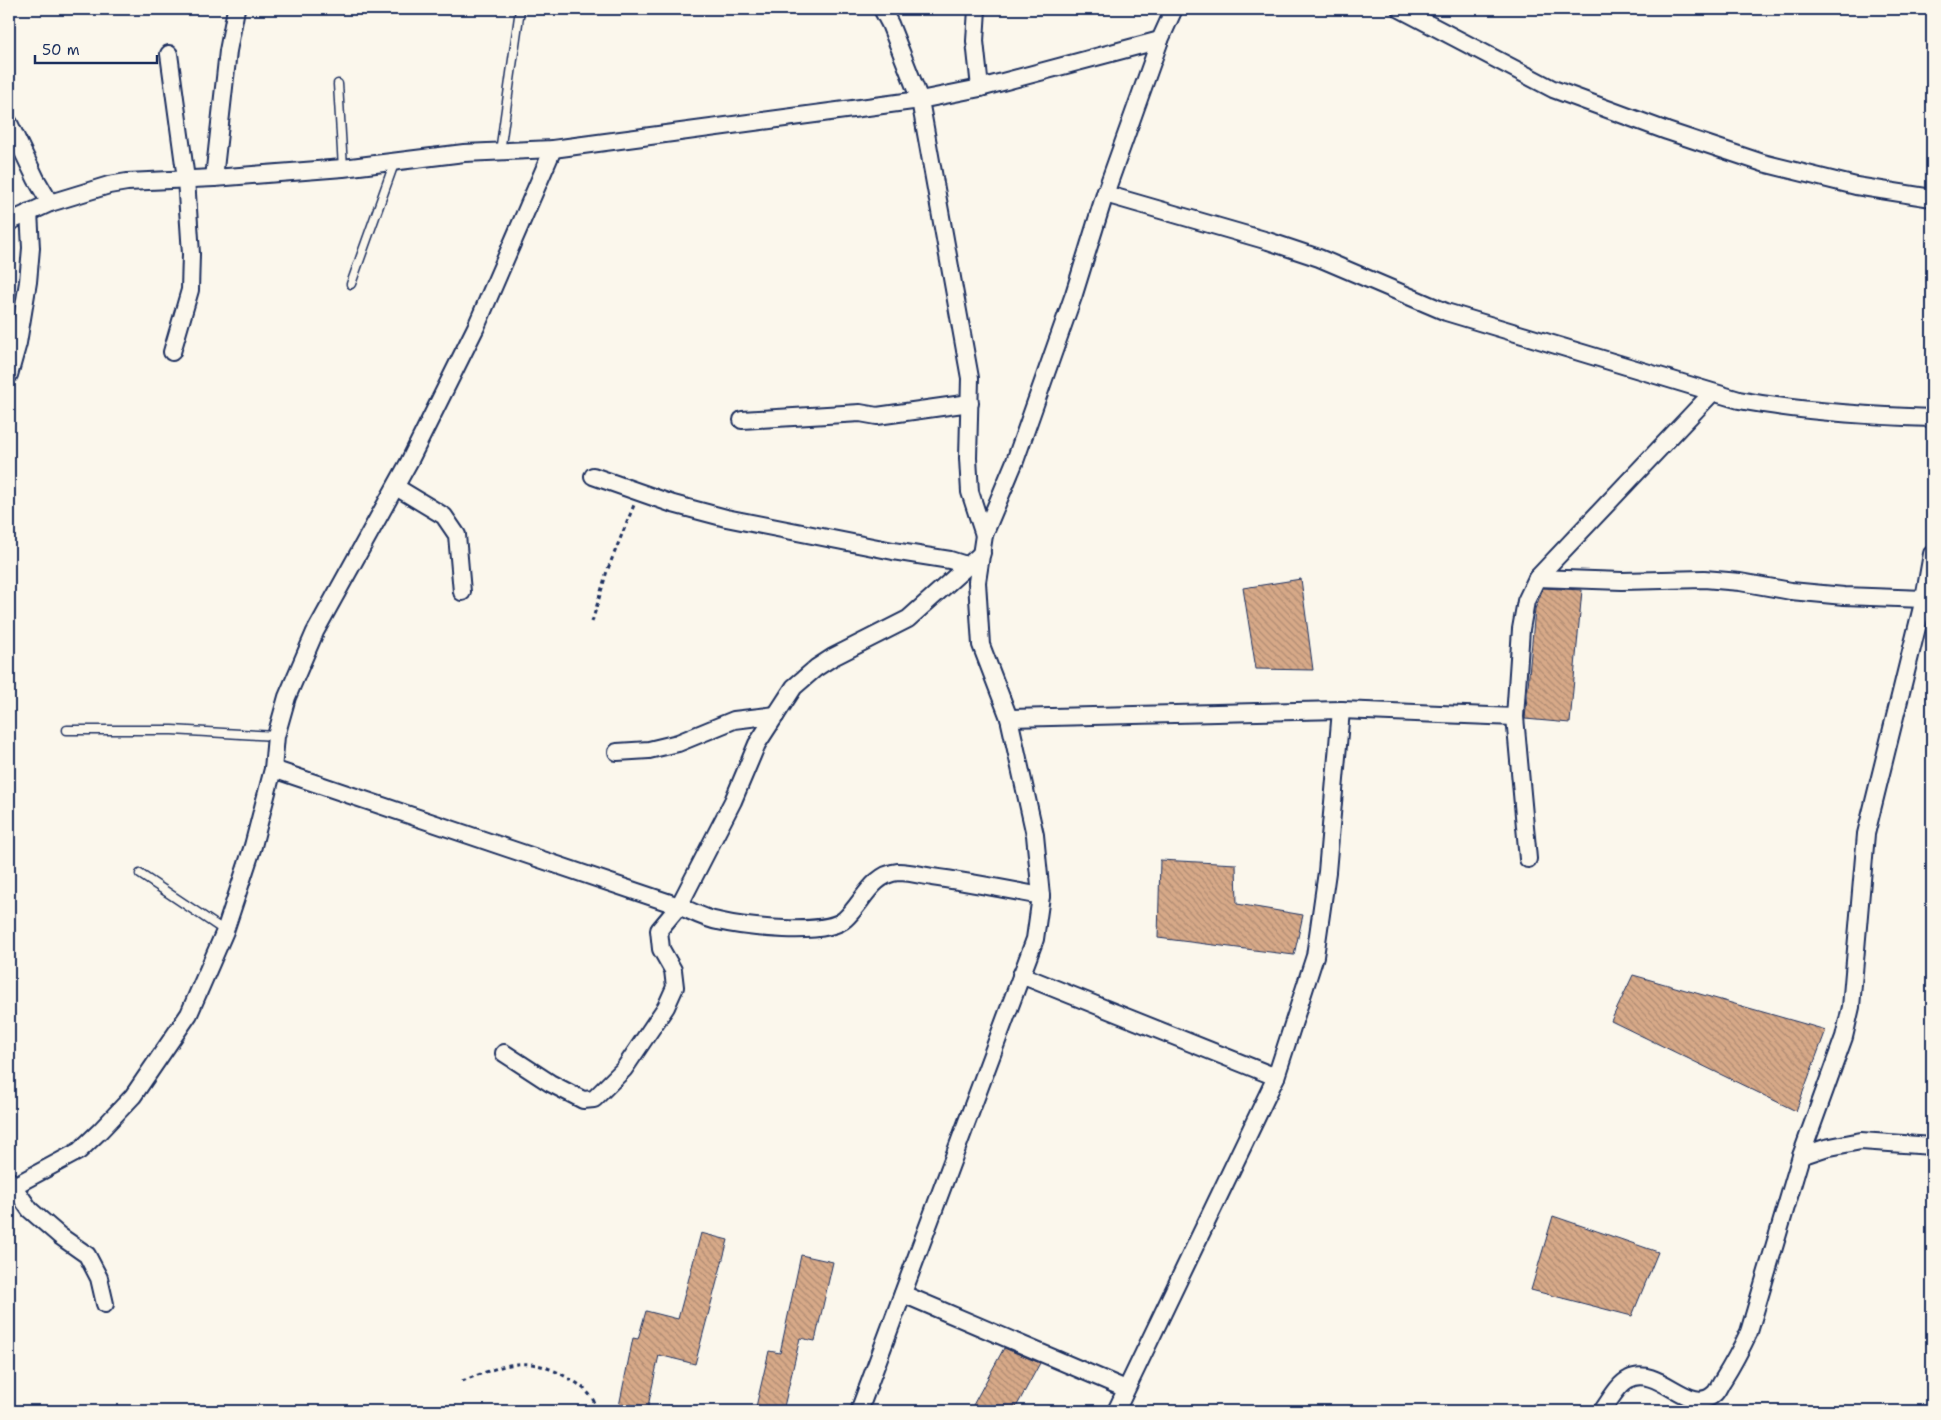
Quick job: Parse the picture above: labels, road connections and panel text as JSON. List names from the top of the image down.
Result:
{
  "scale_bar": "50 m"
}
